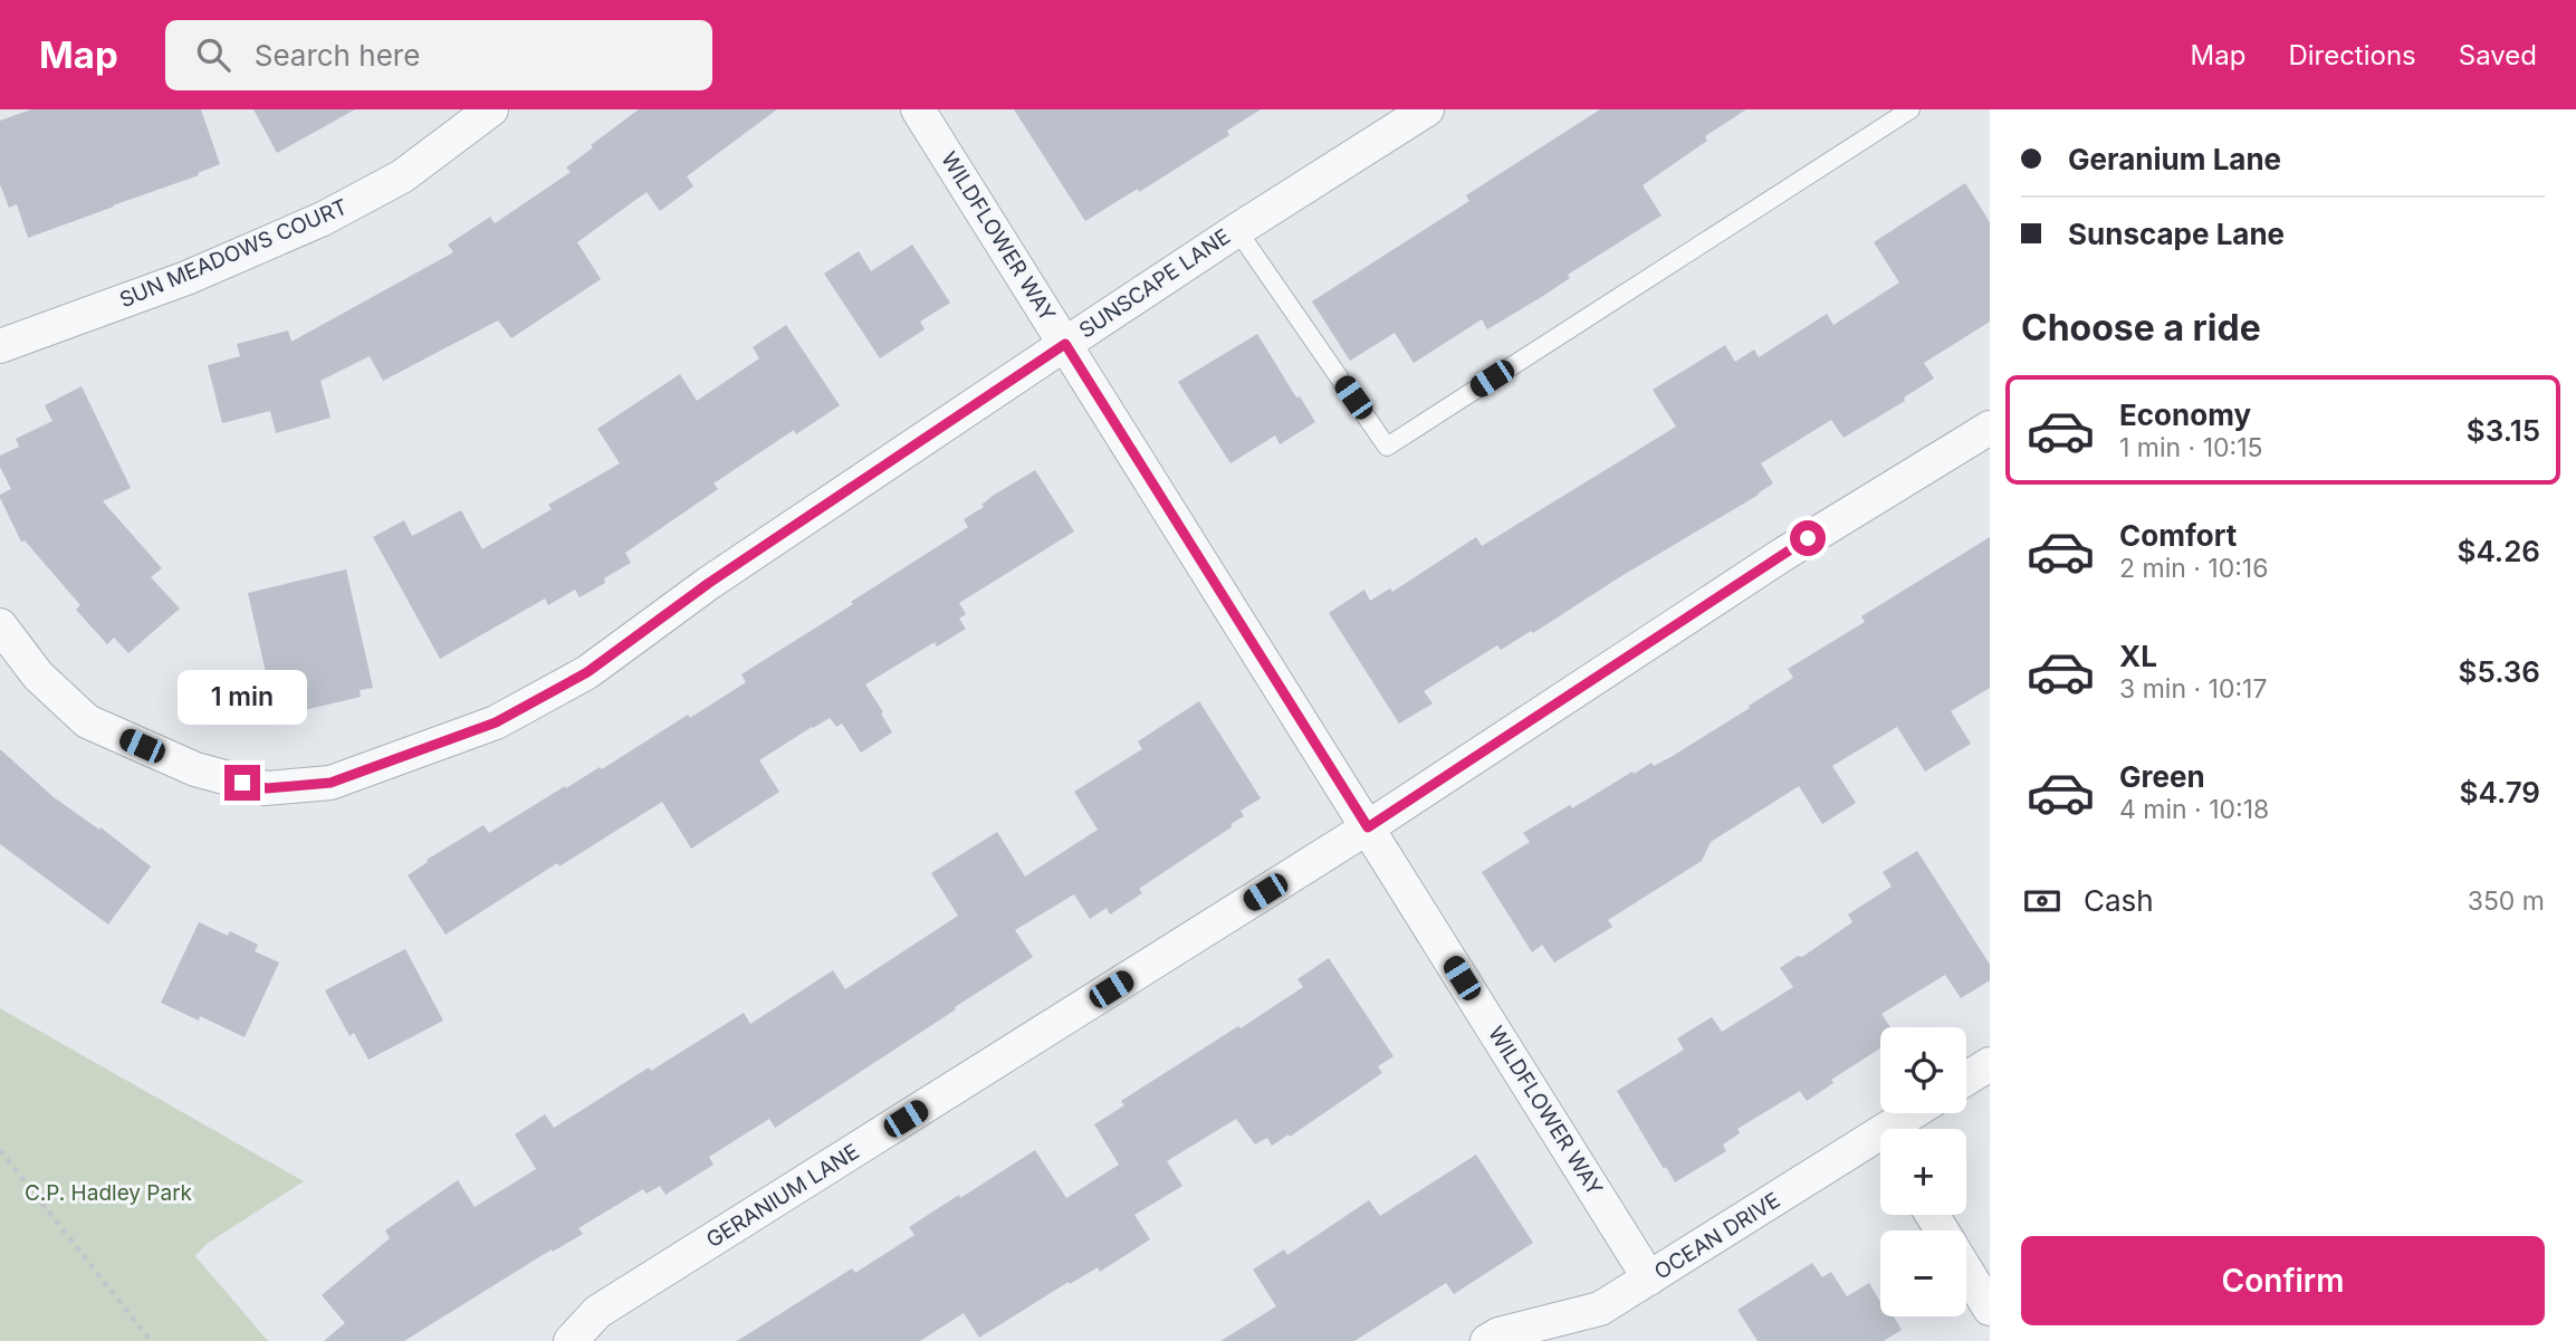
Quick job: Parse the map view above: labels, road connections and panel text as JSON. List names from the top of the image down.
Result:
{
  "streets": {
    "street": [
      "WILDFLOWER WAY",
      "SUN MEADOWS COURT",
      "SUNSCAPE LANE",
      "GERANIUM LANE",
      "OCEAN DRIVE"
    ]
  },
  "crossings": [
    ["WILDFLOWER WAY", "SUNSCAPE LANE"],
    ["WILDFLOWER WAY", "GERANIUM LANE"],
    ["WILDFLOWER WAY", "OCEAN DRIVE"]
  ],
  "parks": ["C.P. Hadley Park"],
  "page": {
    "header": "Map",
    "search": "Search here",
    "nav": ["Map", "Directions", "Saved"],
    "banner": ["Geranium Lane", "Sunscape Lane"],
    "heading": "Choose a ride",
    "list": [
      {
        "name": "Economy",
        "note": "1 min · 10:15",
        "value": "$3.15"
      },
      {
        "name": "Comfort",
        "note": "2 min · 10:16",
        "value": "$4.26"
      },
      {
        "name": "XL",
        "note": "3 min · 10:17",
        "value": "$5.36"
      },
      {
        "name": "Green",
        "note": "4 min · 10:18",
        "value": "$4.79"
      }
    ],
    "bubble": "1 min",
    "pay": ["Cash", "350 m"],
    "map_buttons": ["+", "−"],
    "buttons": "Confirm"
  }
}
